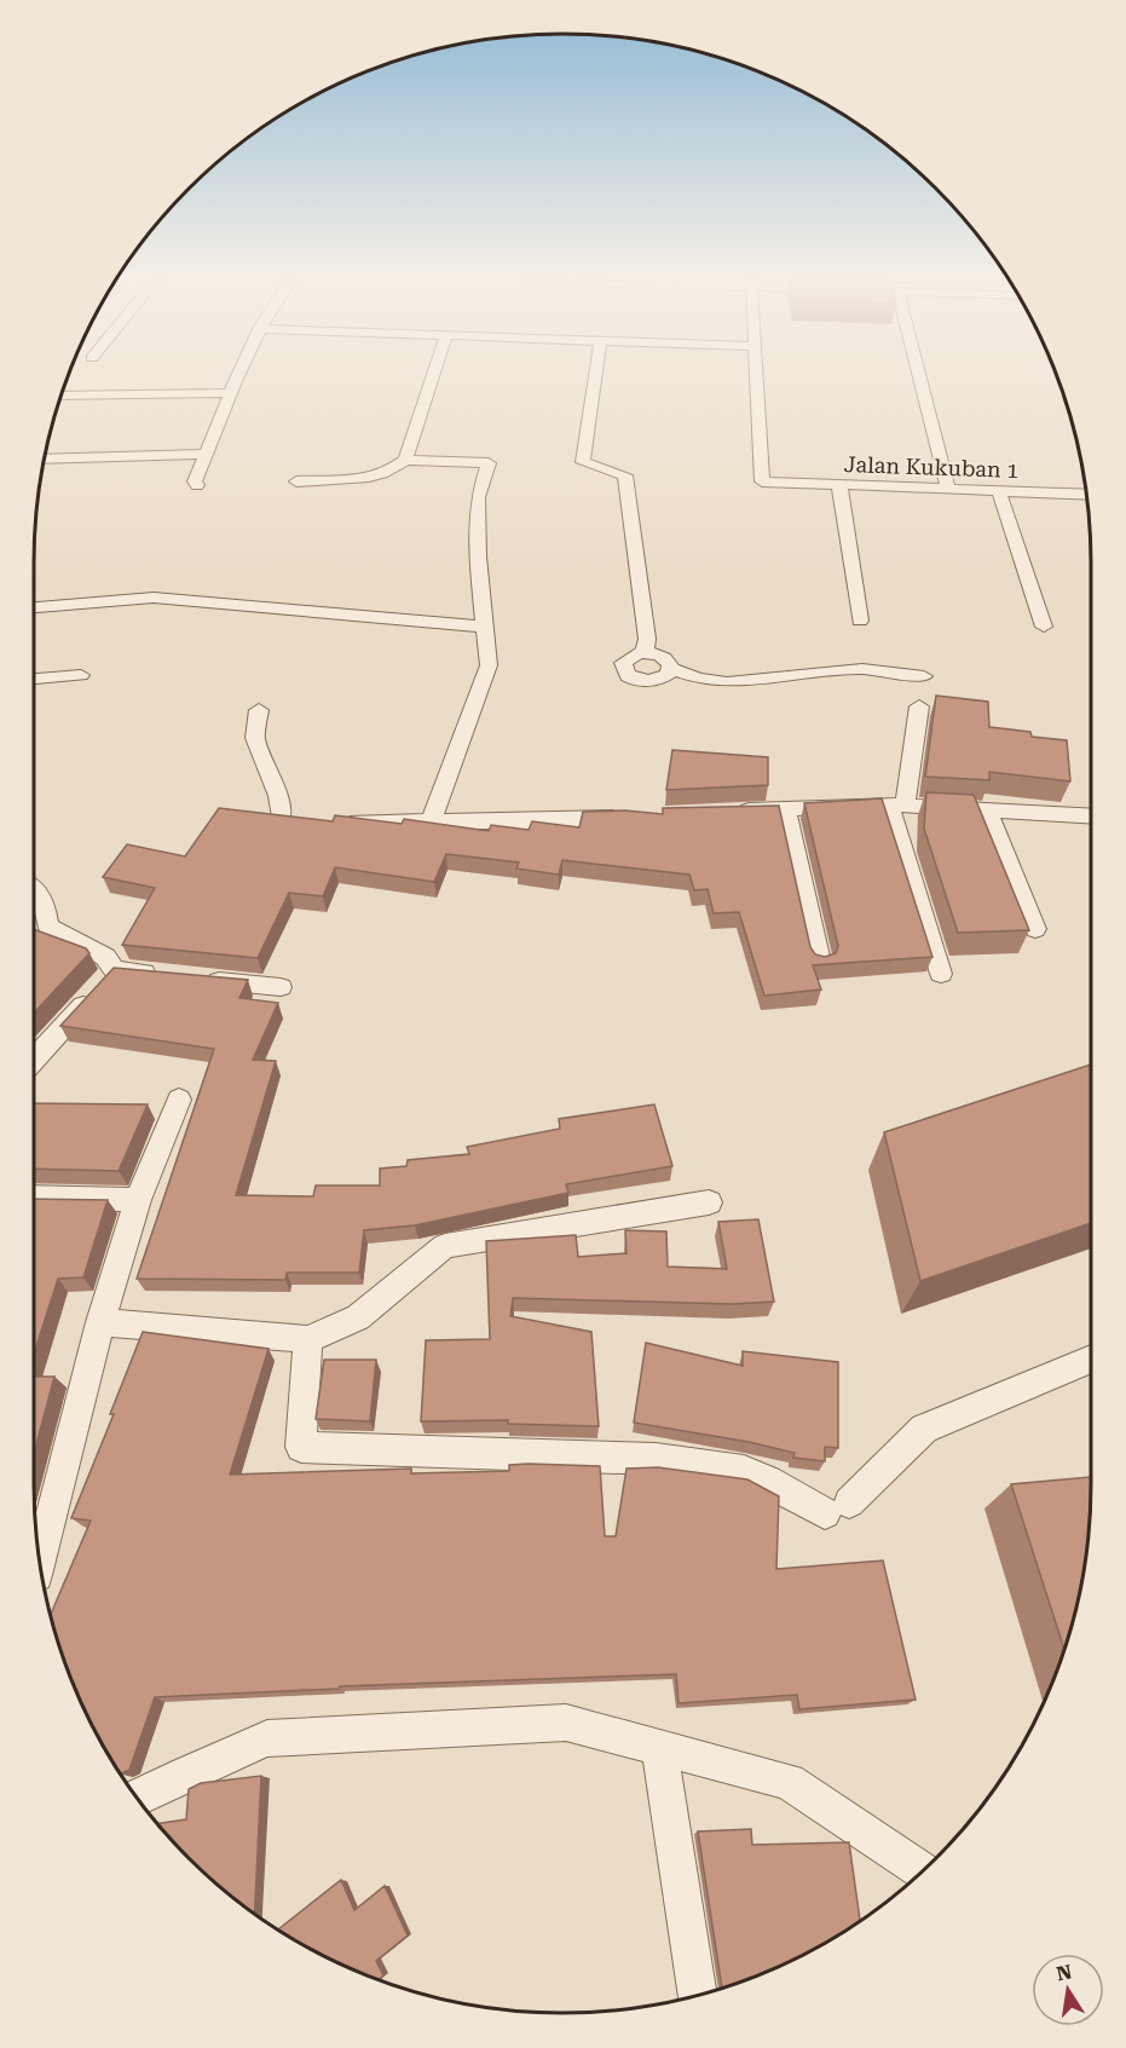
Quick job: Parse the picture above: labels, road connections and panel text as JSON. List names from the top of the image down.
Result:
{
  "streets": {
    "street": ["Jalan Kukuban 1"]
  },
  "north": "top"
}
